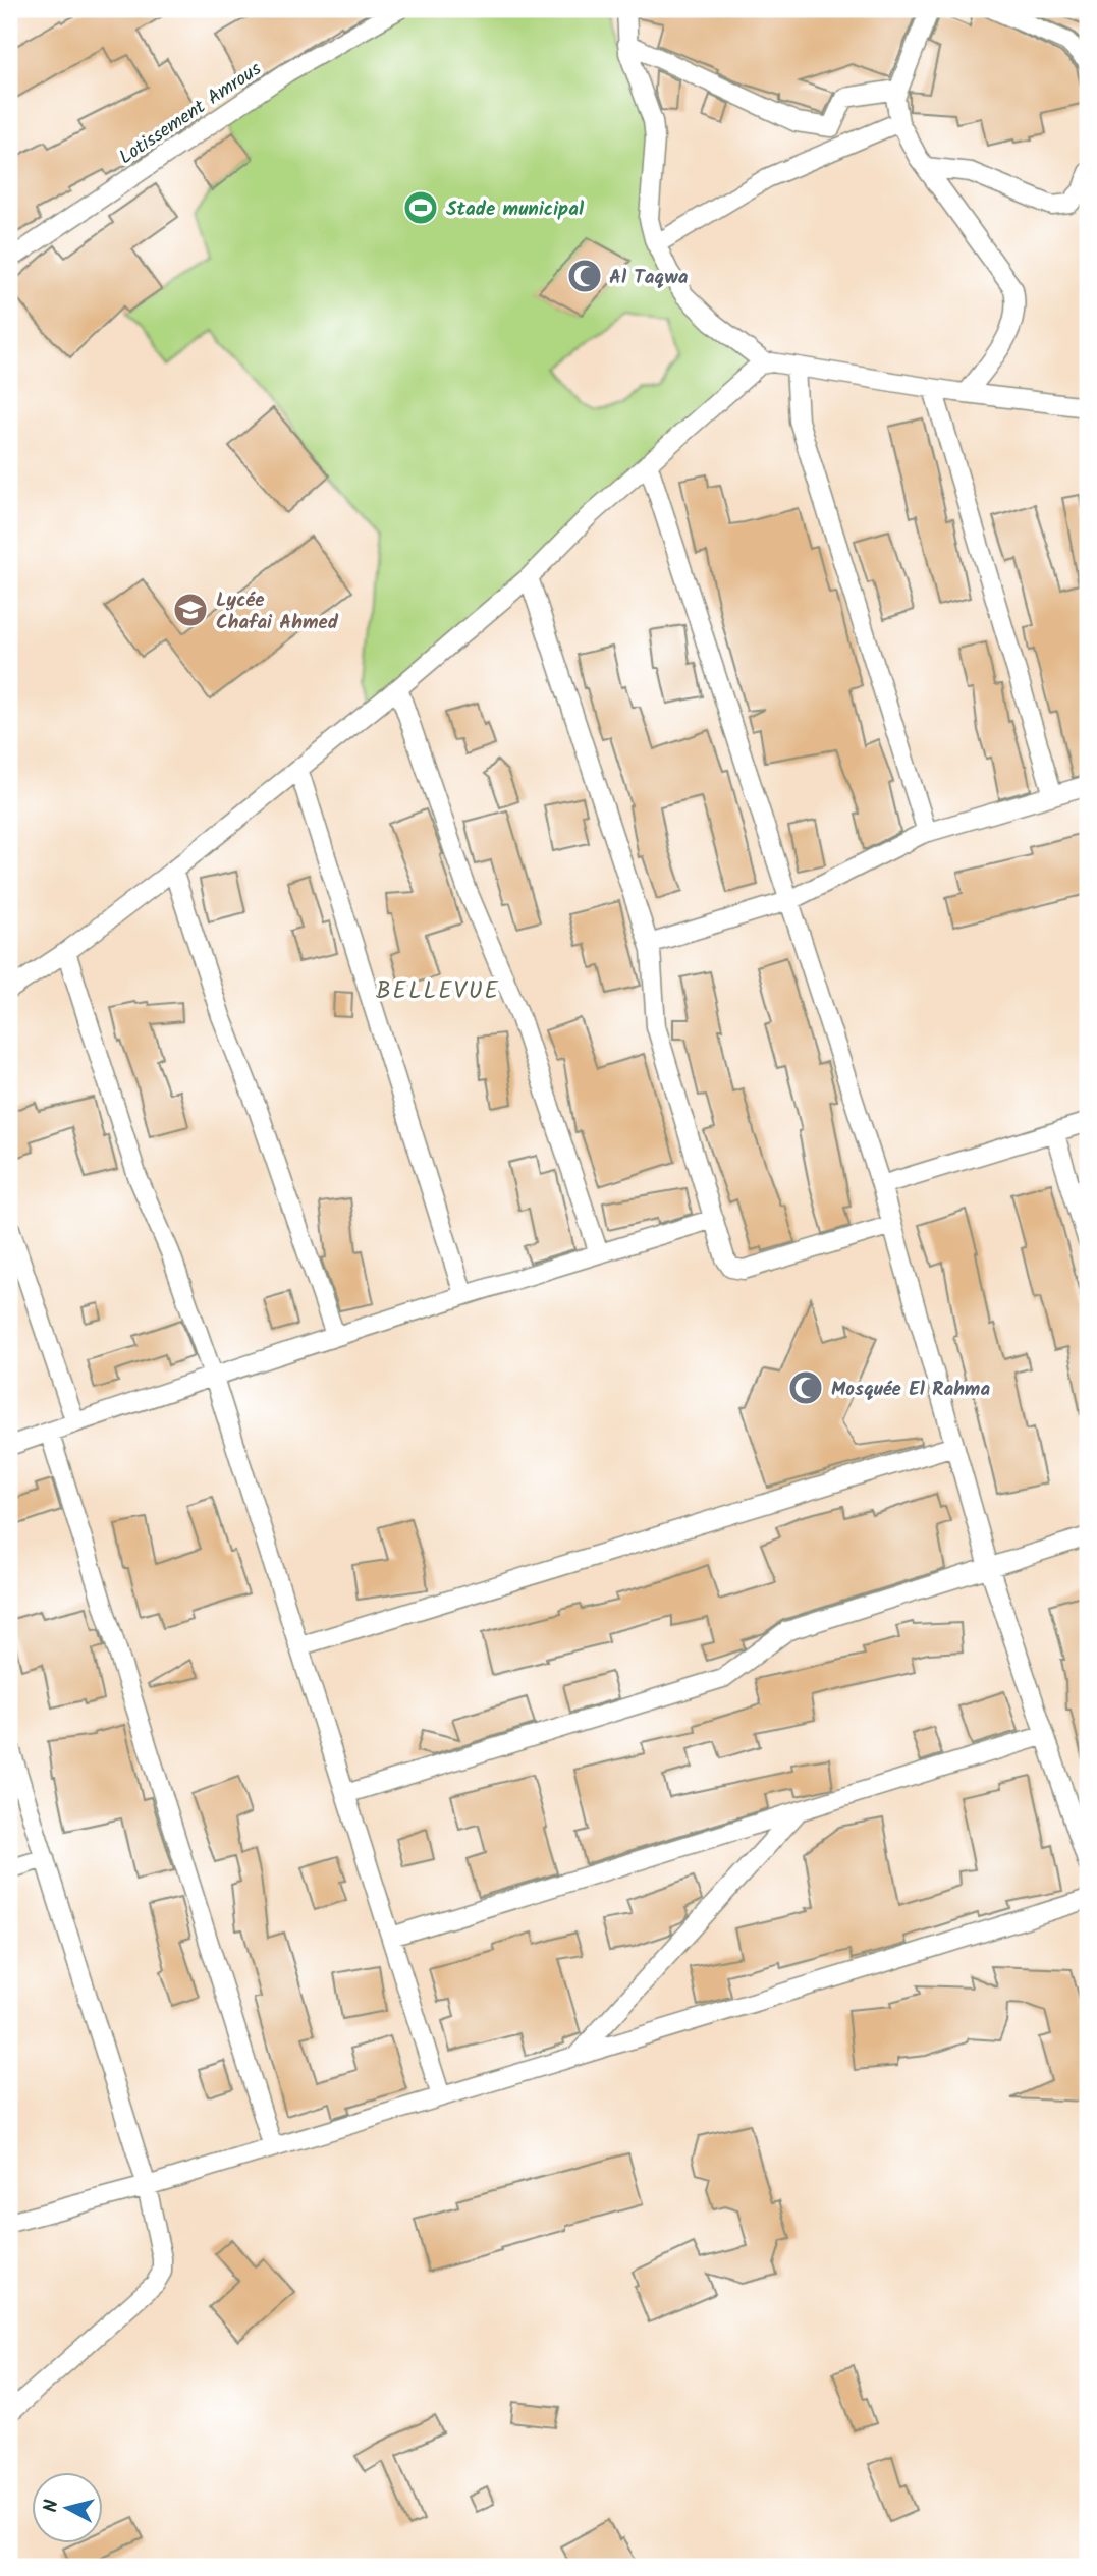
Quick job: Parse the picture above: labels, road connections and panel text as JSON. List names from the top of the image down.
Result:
{
  "streets": {
    "street": ["Lotissement Amrous"]
  },
  "districts": ["BELLEVUE"],
  "places": {
    "sports": ["Stade municipal"],
    "mosque": ["Al Taqwa", "Mosquée El Rahma"],
    "school or university": ["Lycée Chafai Ahmed"]
  },
  "north": "left"
}
